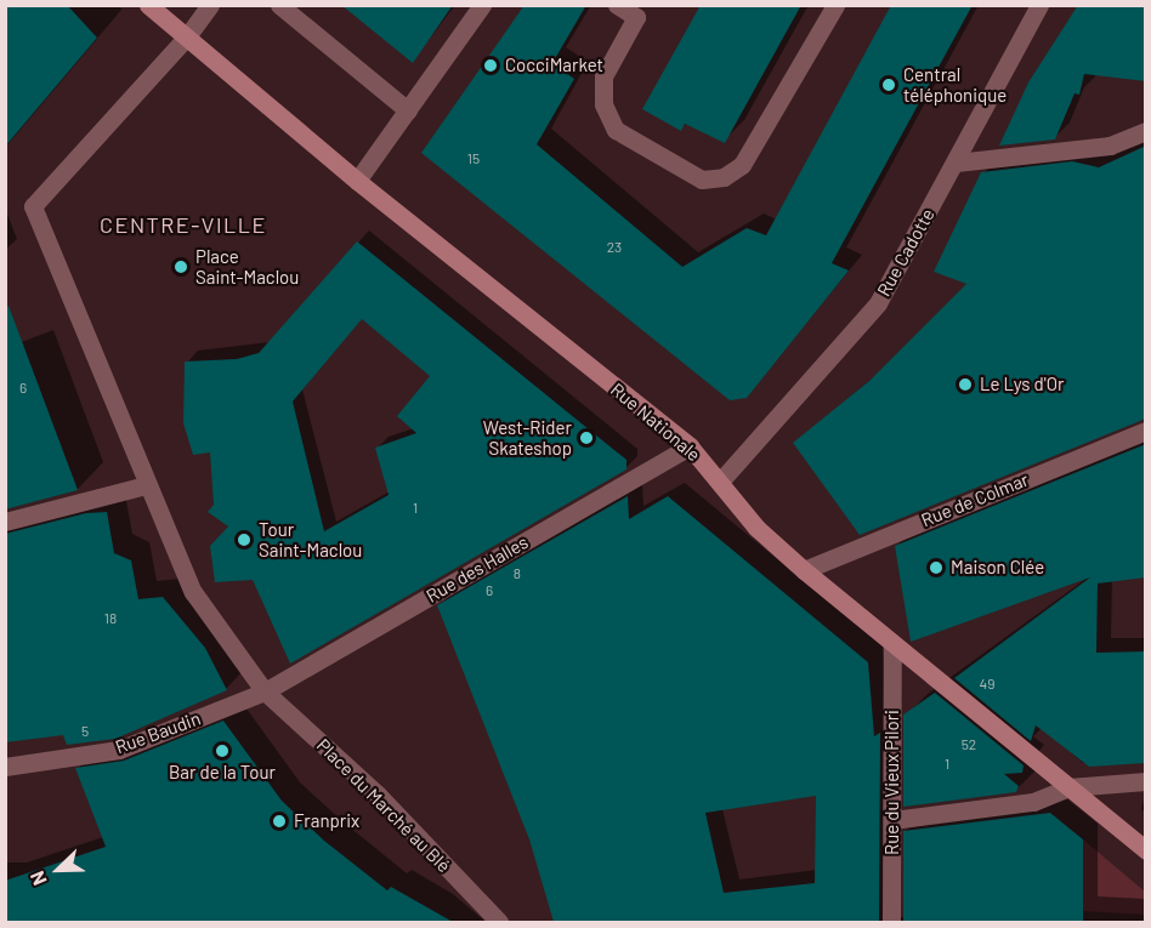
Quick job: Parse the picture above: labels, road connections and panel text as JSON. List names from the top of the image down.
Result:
{
  "streets": {
    "main road": ["Rue Nationale"],
    "street": [
      "Rue Cadotte",
      "Rue de Colmar",
      "Rue des Halles",
      "Rue Baudin",
      "Rue du Vieux Pilori",
      "Place du Marché au Blé"
    ]
  },
  "crossings": [
    ["Rue Cadotte", "Rue Nationale"],
    ["Rue Nationale", "Rue de Colmar"],
    ["Rue Nationale", "Rue des Halles"],
    ["Rue Nationale", "Rue du Vieux Pilori"],
    ["Rue des Halles", "Rue Baudin"],
    ["Rue des Halles", "Place du Marché au Blé"],
    ["Rue Baudin", "Place du Marché au Blé"]
  ],
  "districts": ["CENTRE-VILLE"],
  "places": [
    "CocciMarket",
    "Central téléphonique",
    "Place Saint-Maclou",
    "Le Lys d'Or",
    "West-Rider Skateshop",
    "Tour Saint-Maclou",
    "Maison Clée",
    "Bar de la Tour",
    "Franprix"
  ],
  "house_numbers": [
    "15",
    "23",
    "6",
    "1",
    "8",
    "6",
    "18",
    "49",
    "5",
    "52",
    "1"
  ],
  "north": "bottom left"
}
